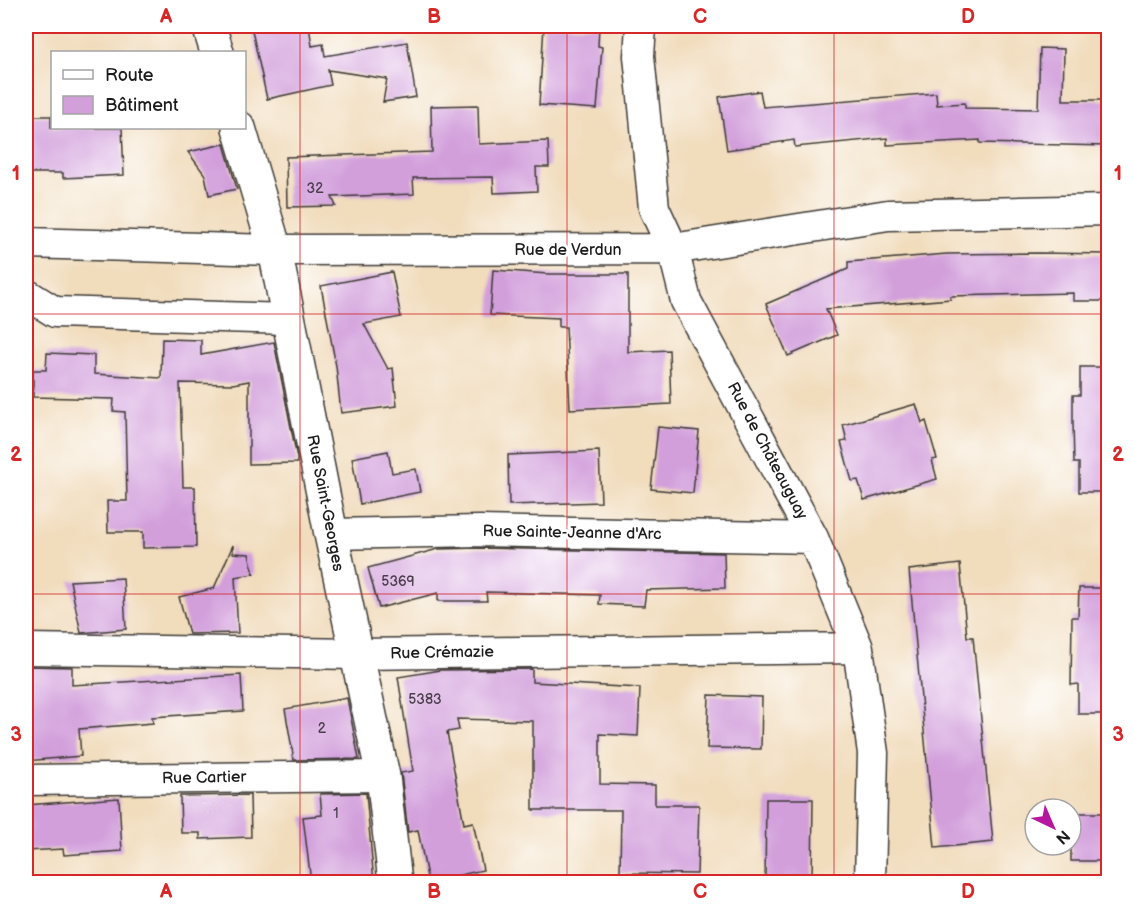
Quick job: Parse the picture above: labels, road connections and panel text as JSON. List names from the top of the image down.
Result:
{
  "streets": {
    "street": [
      "Rue de Verdun",
      "Rue de Châteauguay",
      "Rue Saint-Georges",
      "Rue Sainte-Jeanne d'Arc",
      "Rue Crémazie",
      "Rue Cartier"
    ]
  },
  "crossings": [
    ["Rue de Verdun", "Rue de Châteauguay"],
    ["Rue de Verdun", "Rue Saint-Georges"],
    ["Rue de Châteauguay", "Rue Sainte-Jeanne d'Arc"],
    ["Rue de Châteauguay", "Rue Crémazie"],
    ["Rue Saint-Georges", "Rue Sainte-Jeanne d'Arc"],
    ["Rue Saint-Georges", "Rue Crémazie"],
    ["Rue Saint-Georges", "Rue Cartier"]
  ],
  "house_numbers": [
    "32",
    "5369",
    "5383",
    "2",
    "1"
  ],
  "legend": ["Route", "Bâtiment"],
  "north": "bottom right",
  "grid": {
    "columns": [
      "A",
      "B",
      "C",
      "D"
    ],
    "rows": ["1", "2", "3"]
  }
}
